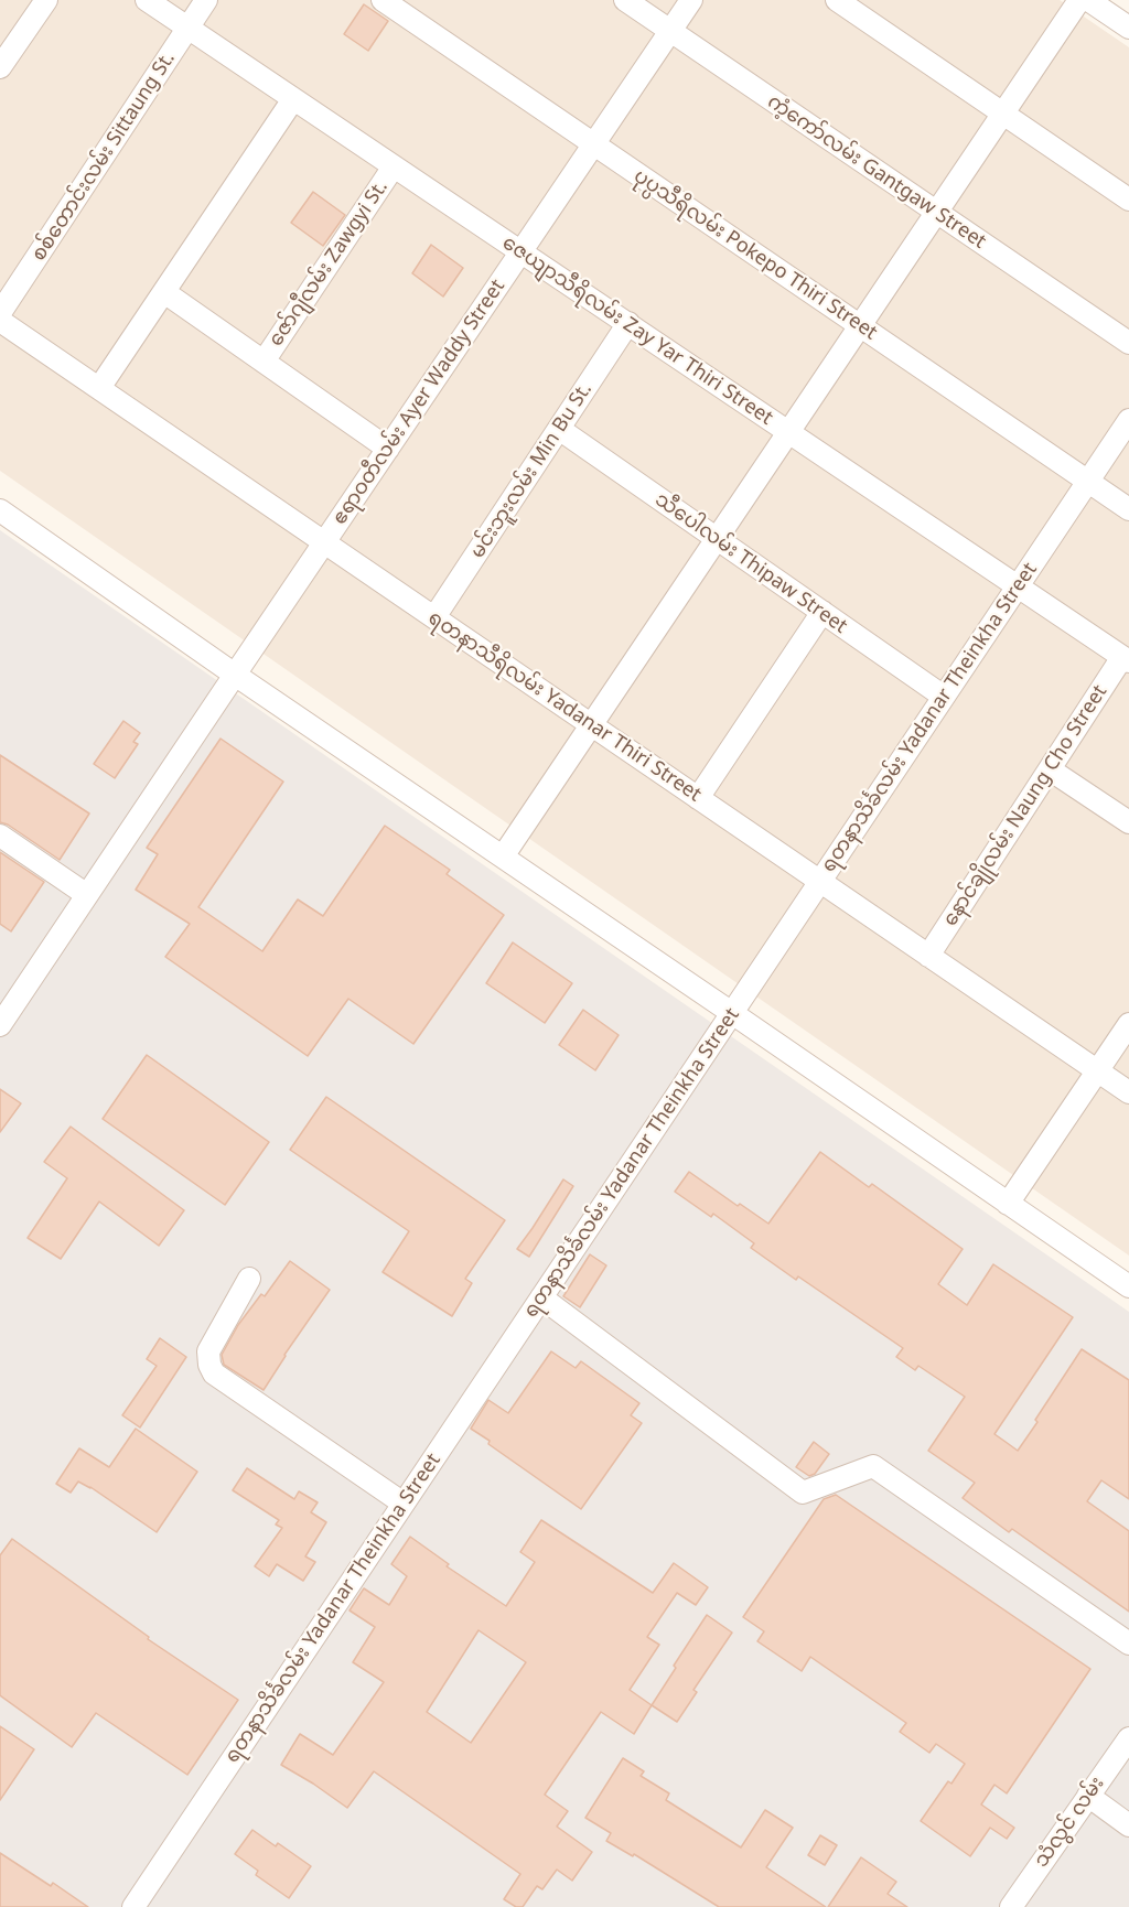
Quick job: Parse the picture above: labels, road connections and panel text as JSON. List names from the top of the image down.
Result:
{
  "streets": {
    "street": [
      "စစ်တောင်းလမ်း Sittaung St.",
      "ကံ့ကော်လမ်း Gantgaw Street",
      "ပုပ္ပသီရိလမ်း Pokepo Thiri Street",
      "ဇော်ဂျီလမ်း Zawgyi St.",
      "ဇေယျာသီရိလမ်း Zay Yar Thiri Street",
      "ဧရာဝတီလမ်း Ayer Waddy Street",
      "မင်းဘူးလမ်း Min Bu St.",
      "သီပေါလမ်း Thipaw Street",
      "ရတနာသီရိလမ်း Yadanar Thiri Street",
      "ရတနာသိင်္ခလမ်း Yadanar Theinkha Street",
      "နောင်ချိုလမ်း Naung Cho Street",
      "သံလွင် လမ်း"
    ]
  },
  "crossings": [
    ["စစ်တောင်းလမ်း Sittaung St.", "ဇေယျာသီရိလမ်း Zay Yar Thiri Street"],
    ["ကံ့ကော်လမ်း Gantgaw Street", "ဧရာဝတီလမ်း Ayer Waddy Street"],
    ["ပုပ္ပသီရိလမ်း Pokepo Thiri Street", "ဧရာဝတီလမ်း Ayer Waddy Street"],
    ["ပုပ္ပသီရိလမ်း Pokepo Thiri Street", "ရတနာသိင်္ခလမ်း Yadanar Theinkha Street"],
    ["ဇော်ဂျီလမ်း Zawgyi St.", "ဇေယျာသီရိလမ်း Zay Yar Thiri Street"],
    ["ဇေယျာသီရိလမ်း Zay Yar Thiri Street", "ဧရာဝတီလမ်း Ayer Waddy Street"],
    ["ဇေယျာသီရိလမ်း Zay Yar Thiri Street", "မင်းဘူးလမ်း Min Bu St."],
    ["ဇေယျာသီရိလမ်း Zay Yar Thiri Street", "ရတနာသိင်္ခလမ်း Yadanar Theinkha Street"],
    ["ဇေယျာသီရိလမ်း Zay Yar Thiri Street", "နောင်ချိုလမ်း Naung Cho Street"],
    ["ဧရာဝတီလမ်း Ayer Waddy Street", "ရတနာသီရိလမ်း Yadanar Thiri Street"],
    ["မင်းဘူးလမ်း Min Bu St.", "သီပေါလမ်း Thipaw Street"],
    ["မင်းဘူးလမ်း Min Bu St.", "ရတနာသီရိလမ်း Yadanar Thiri Street"],
    ["သီပေါလမ်း Thipaw Street", "ရတနာသိင်္ခလမ်း Yadanar Theinkha Street"],
    ["ရတနာသီရိလမ်း Yadanar Thiri Street", "ရတနာသိင်္ခလမ်း Yadanar Theinkha Street"],
    ["ရတနာသီရိလမ်း Yadanar Thiri Street", "နောင်ချိုလမ်း Naung Cho Street"]
  ]
}
